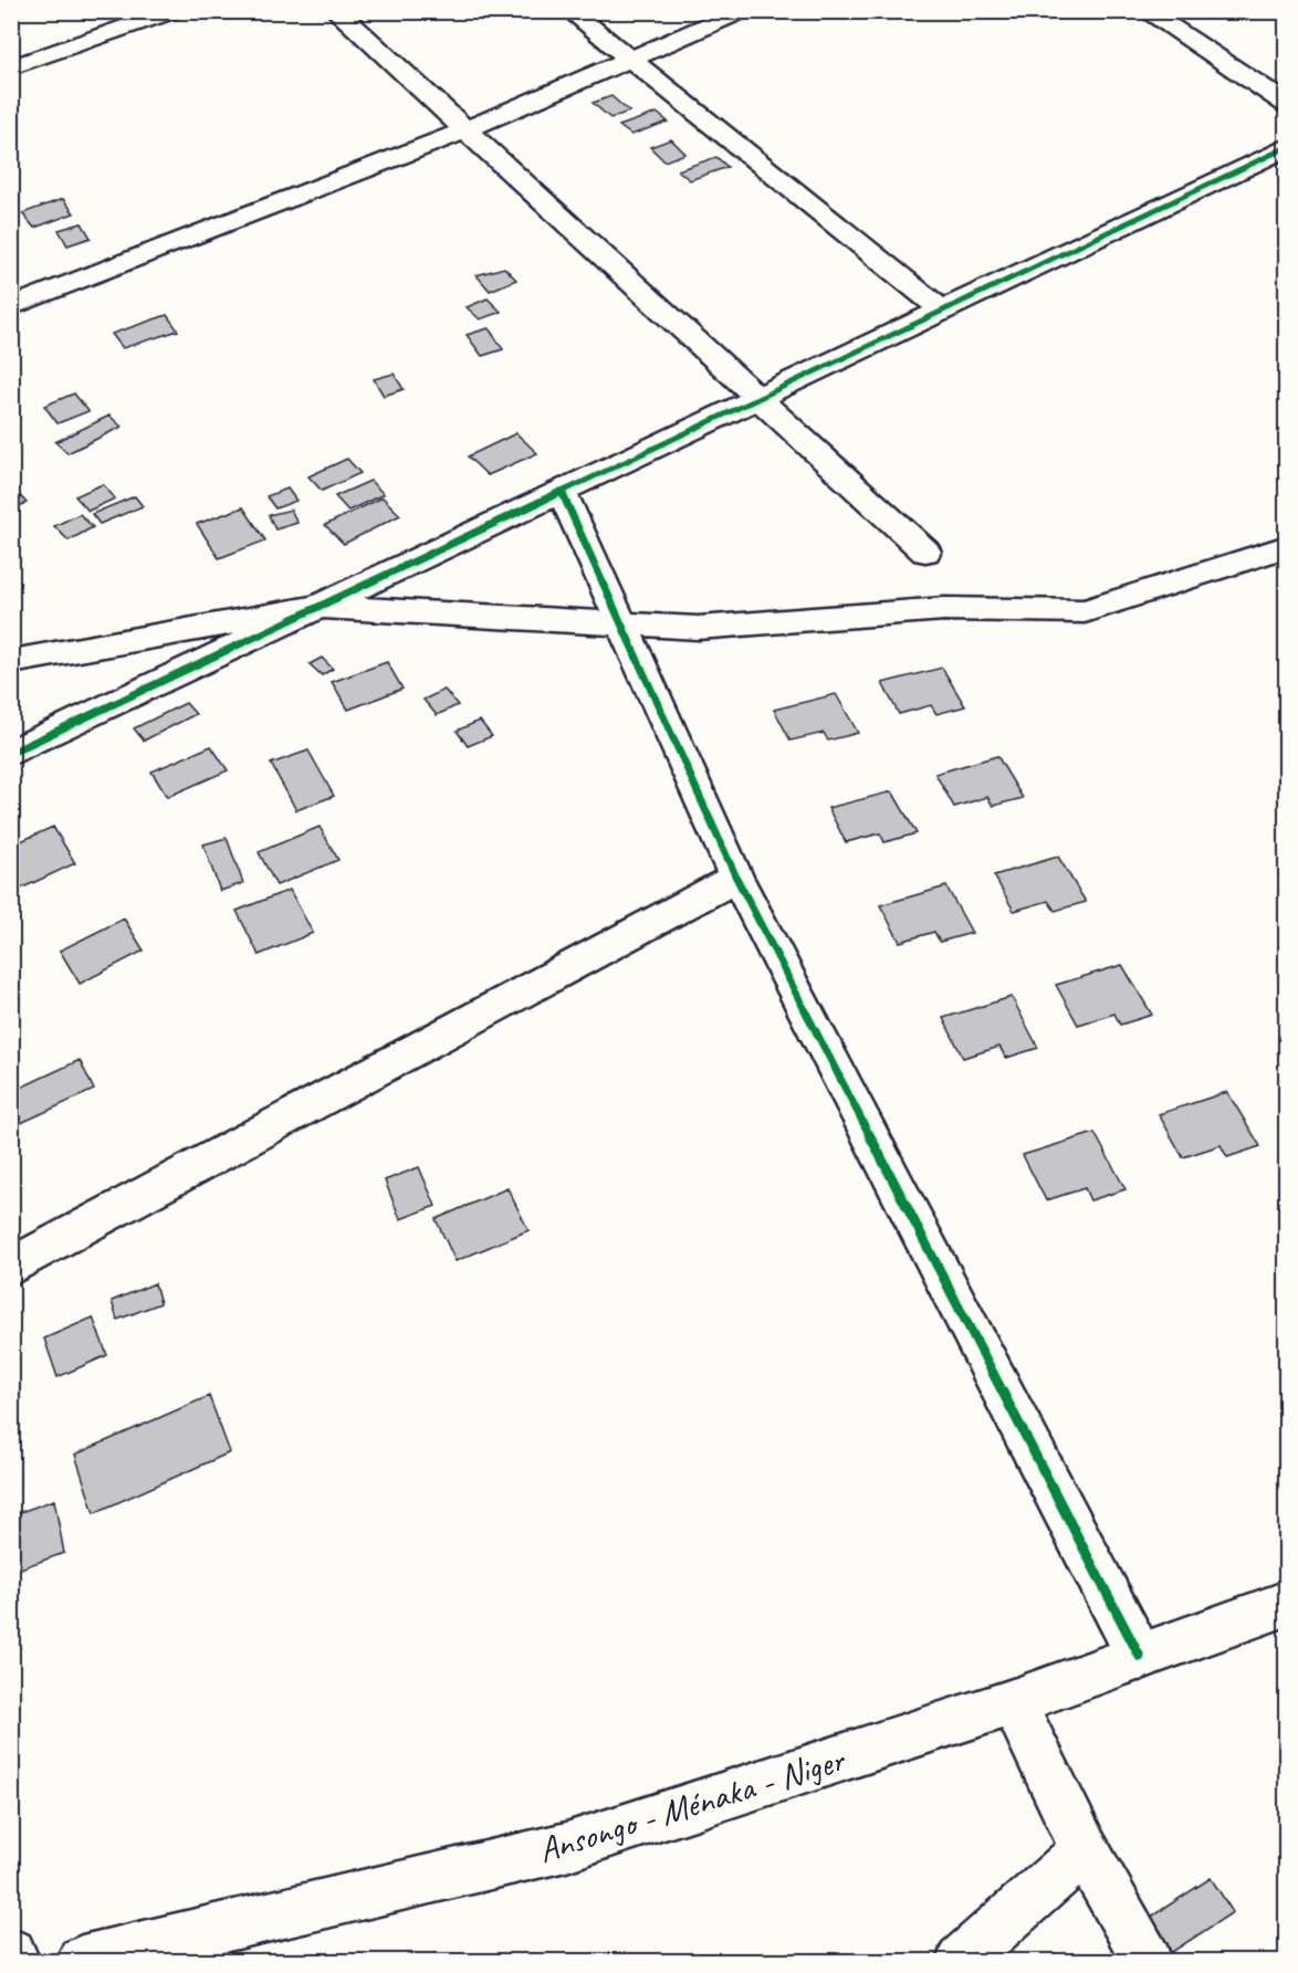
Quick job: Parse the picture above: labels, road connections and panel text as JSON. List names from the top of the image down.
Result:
{
  "streets": {
    "street": ["Ansongo - Ménaka - Niger"]
  }
}
